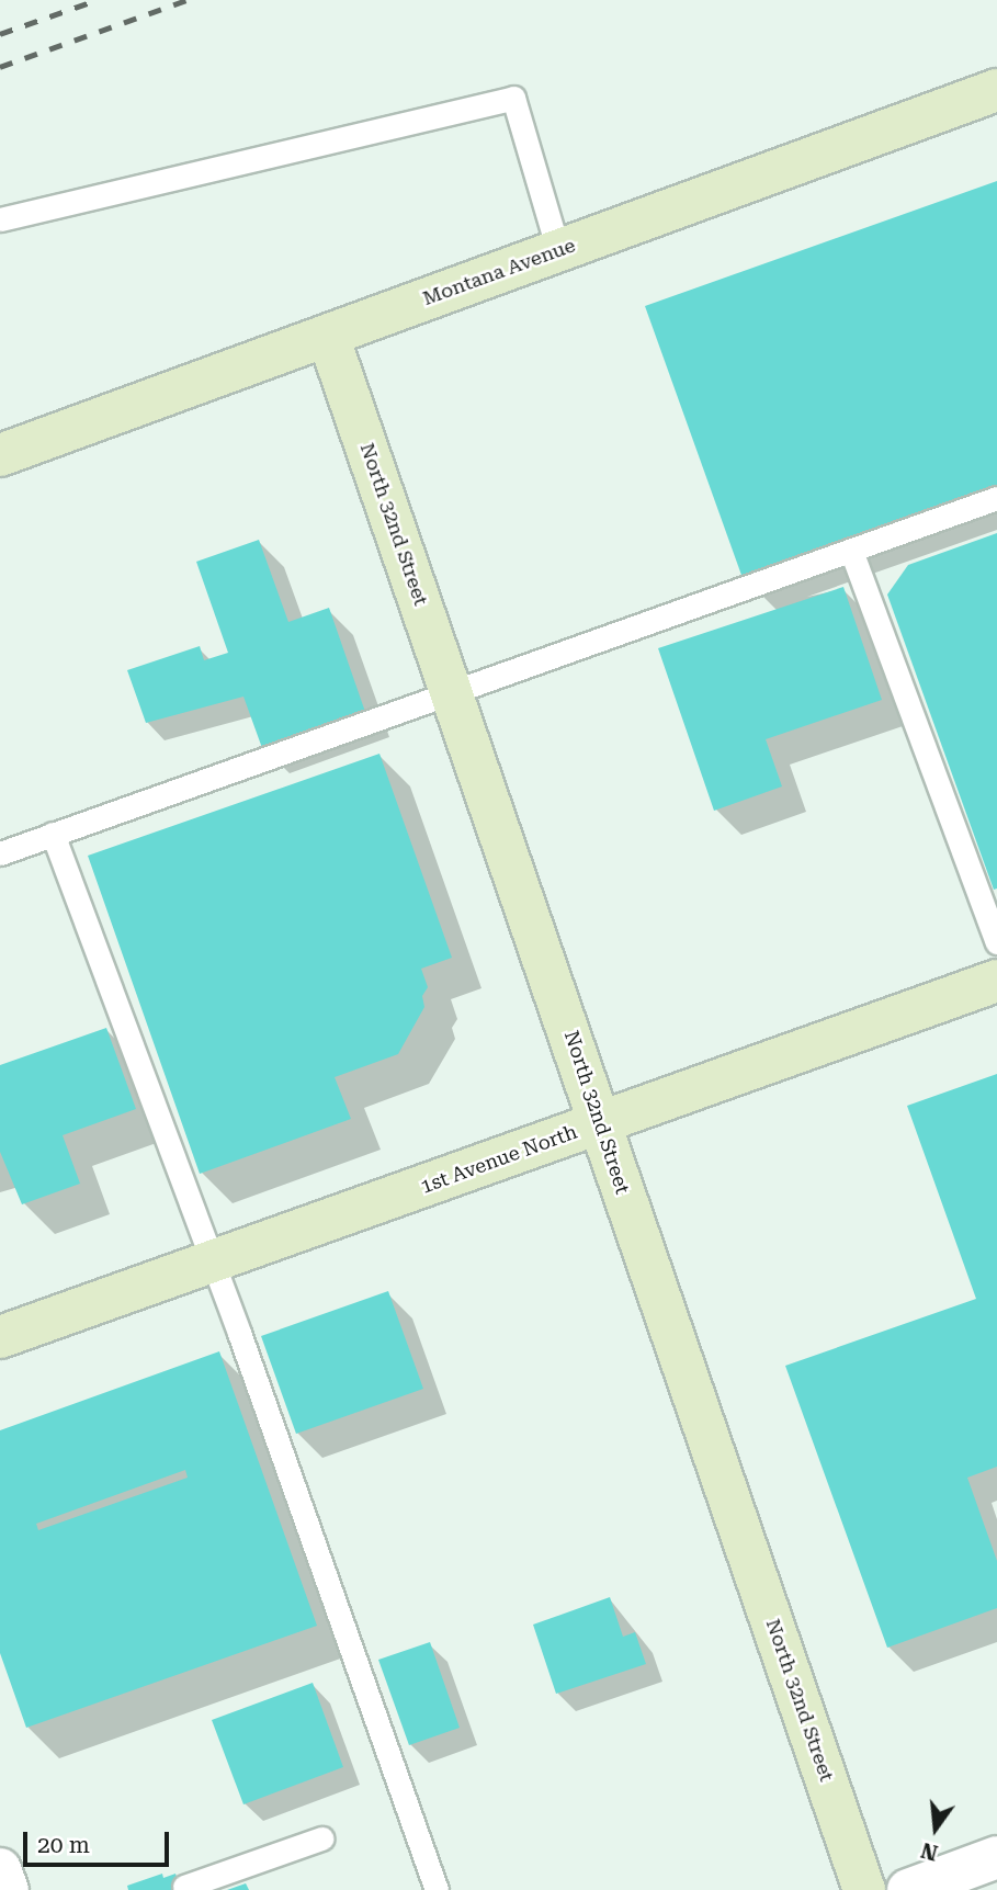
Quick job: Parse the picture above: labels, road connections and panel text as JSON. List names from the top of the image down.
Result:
{
  "streets": {
    "main road": ["Montana Avenue", "North 32nd Street", "1st Avenue North"]
  },
  "crossings": [
    ["Montana Avenue", "North 32nd Street"],
    ["North 32nd Street", "1st Avenue North"]
  ],
  "scale_bar": "20 m",
  "north": "bottom"
}
